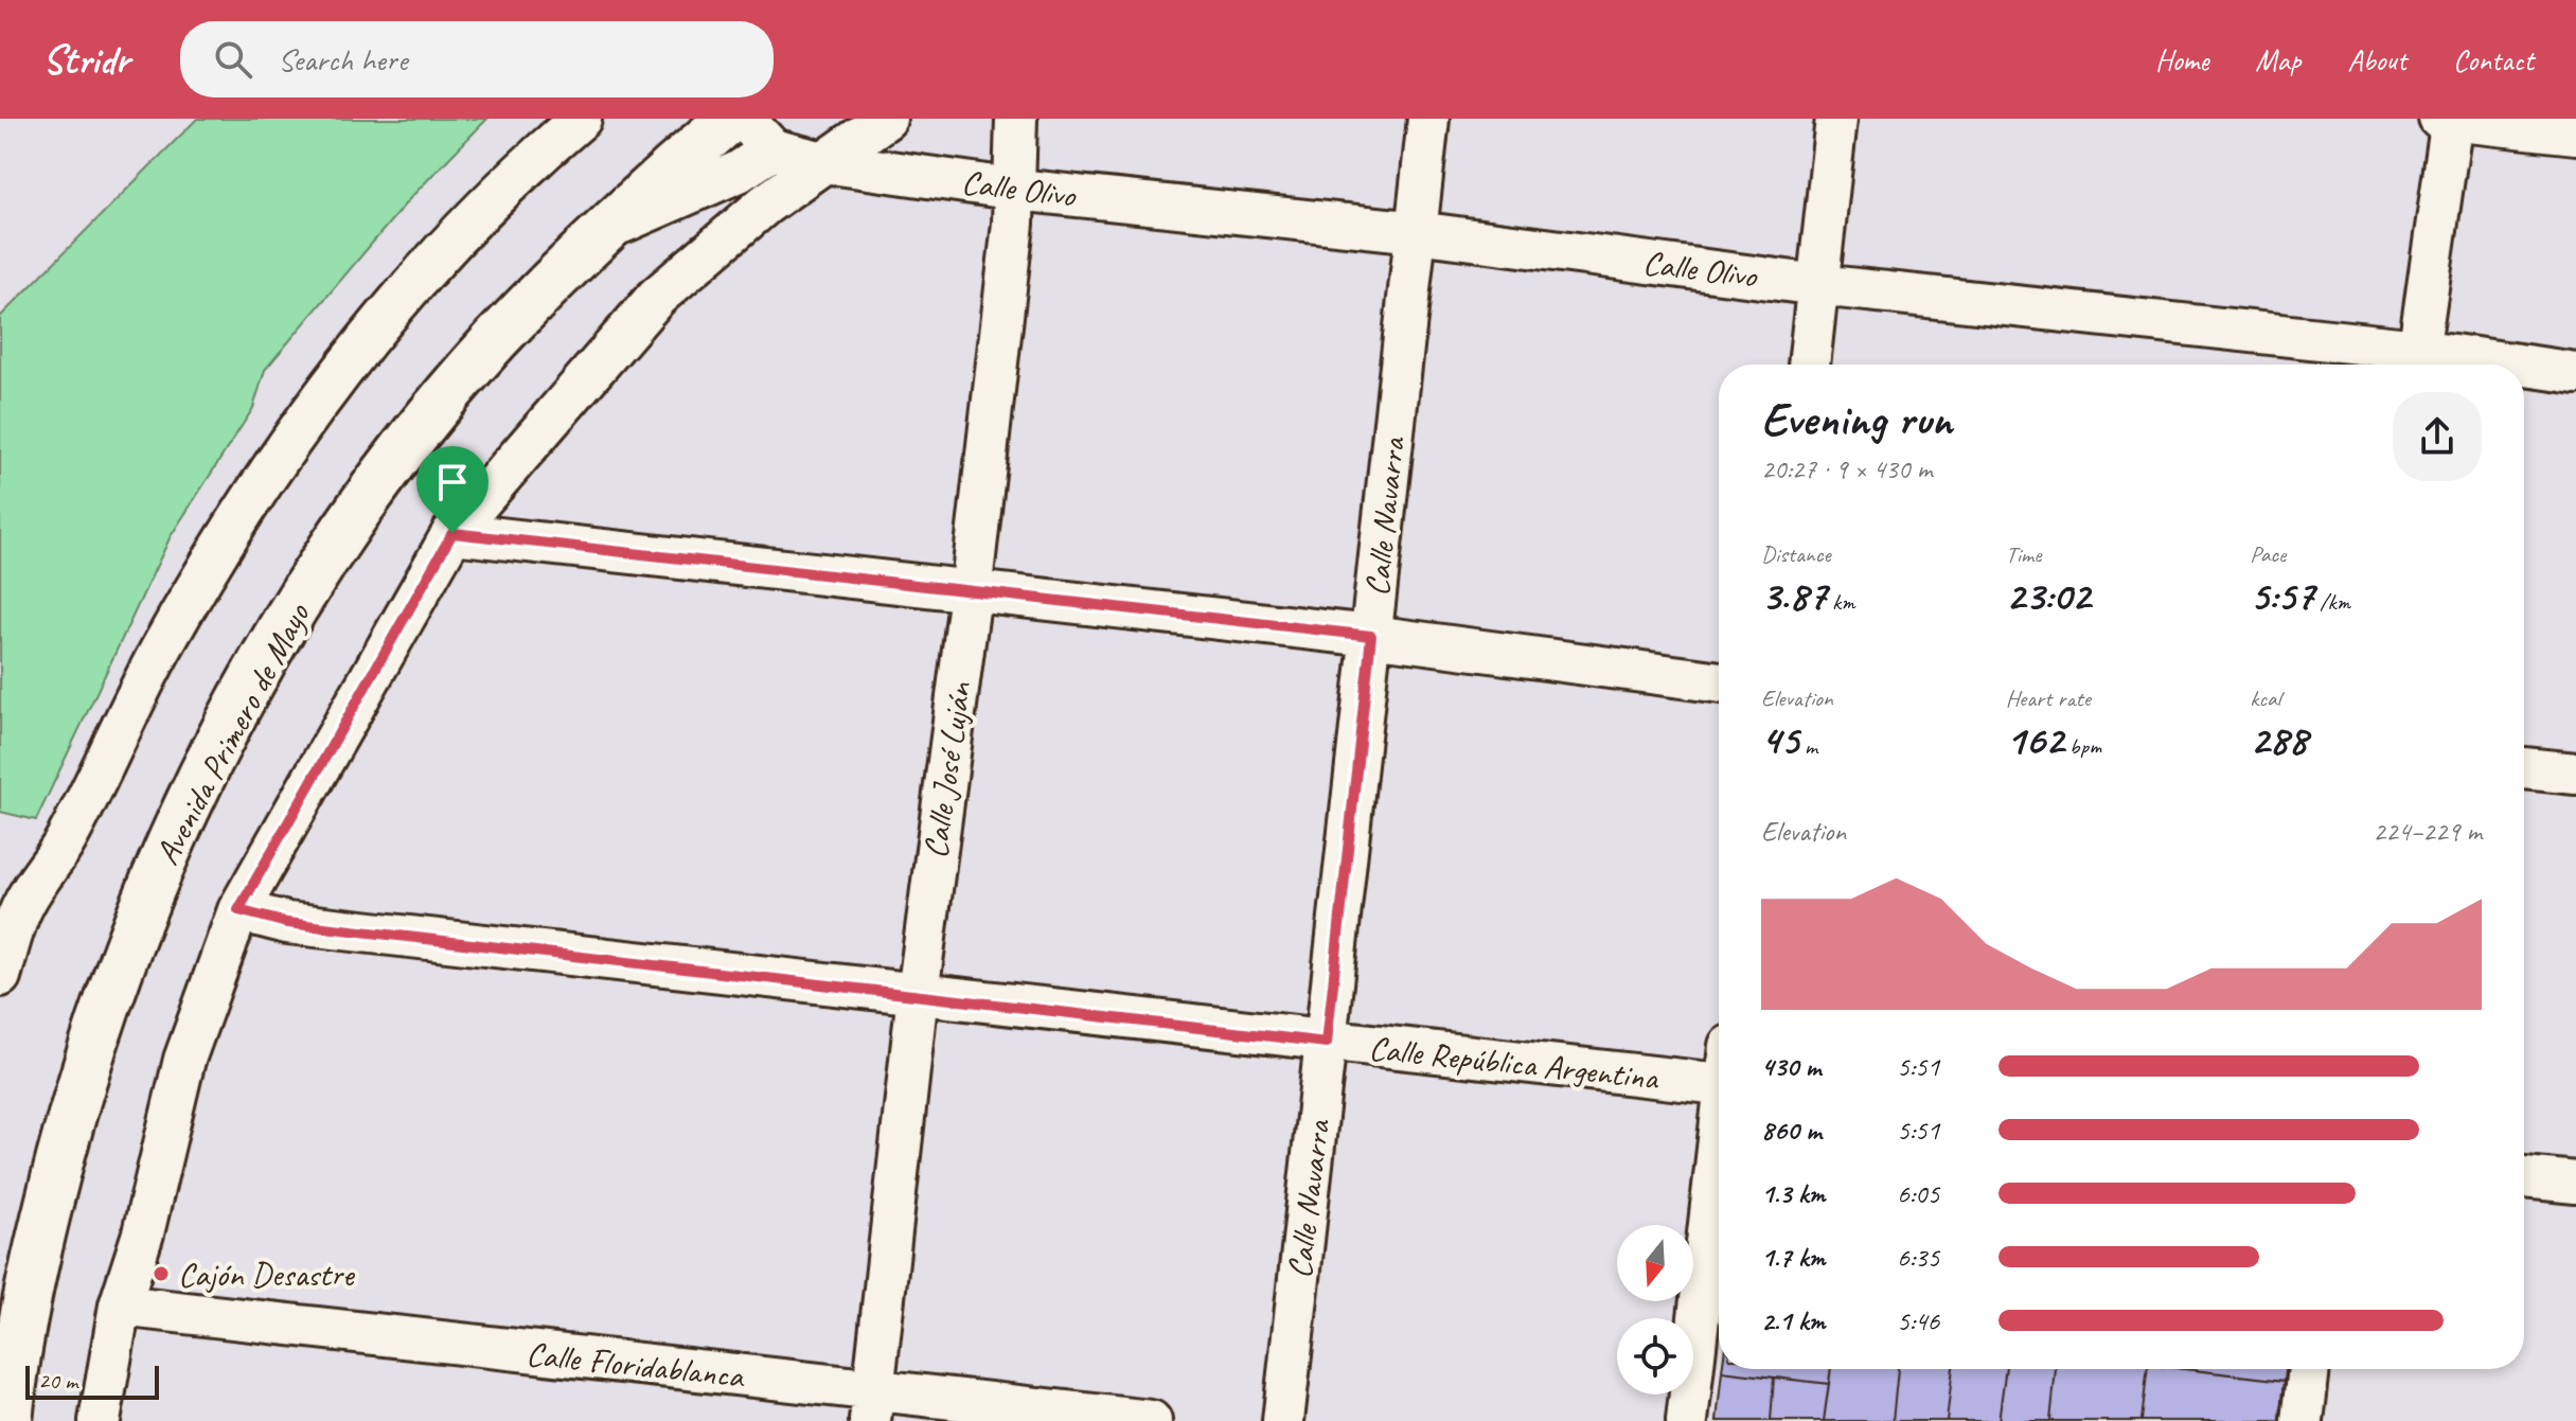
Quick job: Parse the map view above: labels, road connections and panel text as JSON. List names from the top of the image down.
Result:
{
  "streets": {
    "main road": ["Avenida Primero de Mayo"],
    "street": [
      "Calle Olivo",
      "Calle Navarra",
      "Calle José Luján",
      "Calle República Argentina",
      "Calle Floridablanca"
    ]
  },
  "crossings": [
    ["Calle Olivo", "Calle Navarra"],
    ["Calle Olivo", "Calle José Luján"],
    ["Calle Navarra", "Calle República Argentina"],
    ["Calle José Luján", "Calle República Argentina"],
    ["Calle José Luján", "Calle Floridablanca"]
  ],
  "places": ["Cajón Desastre"],
  "scale_bar": "20 m",
  "north": "bottom",
  "page": {
    "header": "Stridr",
    "search": "Search here",
    "nav": [
      "Home",
      "Map",
      "About",
      "Contact"
    ],
    "heading": ["Evening run", "20:27 · 9 × 430 m"],
    "stats": [
      ["Distance", "3.87 km"],
      ["Time", "23:02"],
      ["Pace", "5:57 /km"],
      ["Elevation", "45 m"],
      ["Heart rate", "162 bpm"],
      ["kcal", "288"]
    ],
    "chart": ["Elevation", "224–229 m"],
    "list": [
      {
        "name": "430 m",
        "note": "5:51"
      },
      {
        "name": "860 m",
        "note": "5:51"
      },
      {
        "name": "1.3 km",
        "note": "6:05"
      },
      {
        "name": "1.7 km",
        "note": "6:35"
      },
      {
        "name": "2.1 km",
        "note": "5:46"
      }
    ],
    "scale": "20 m"
  }
}
